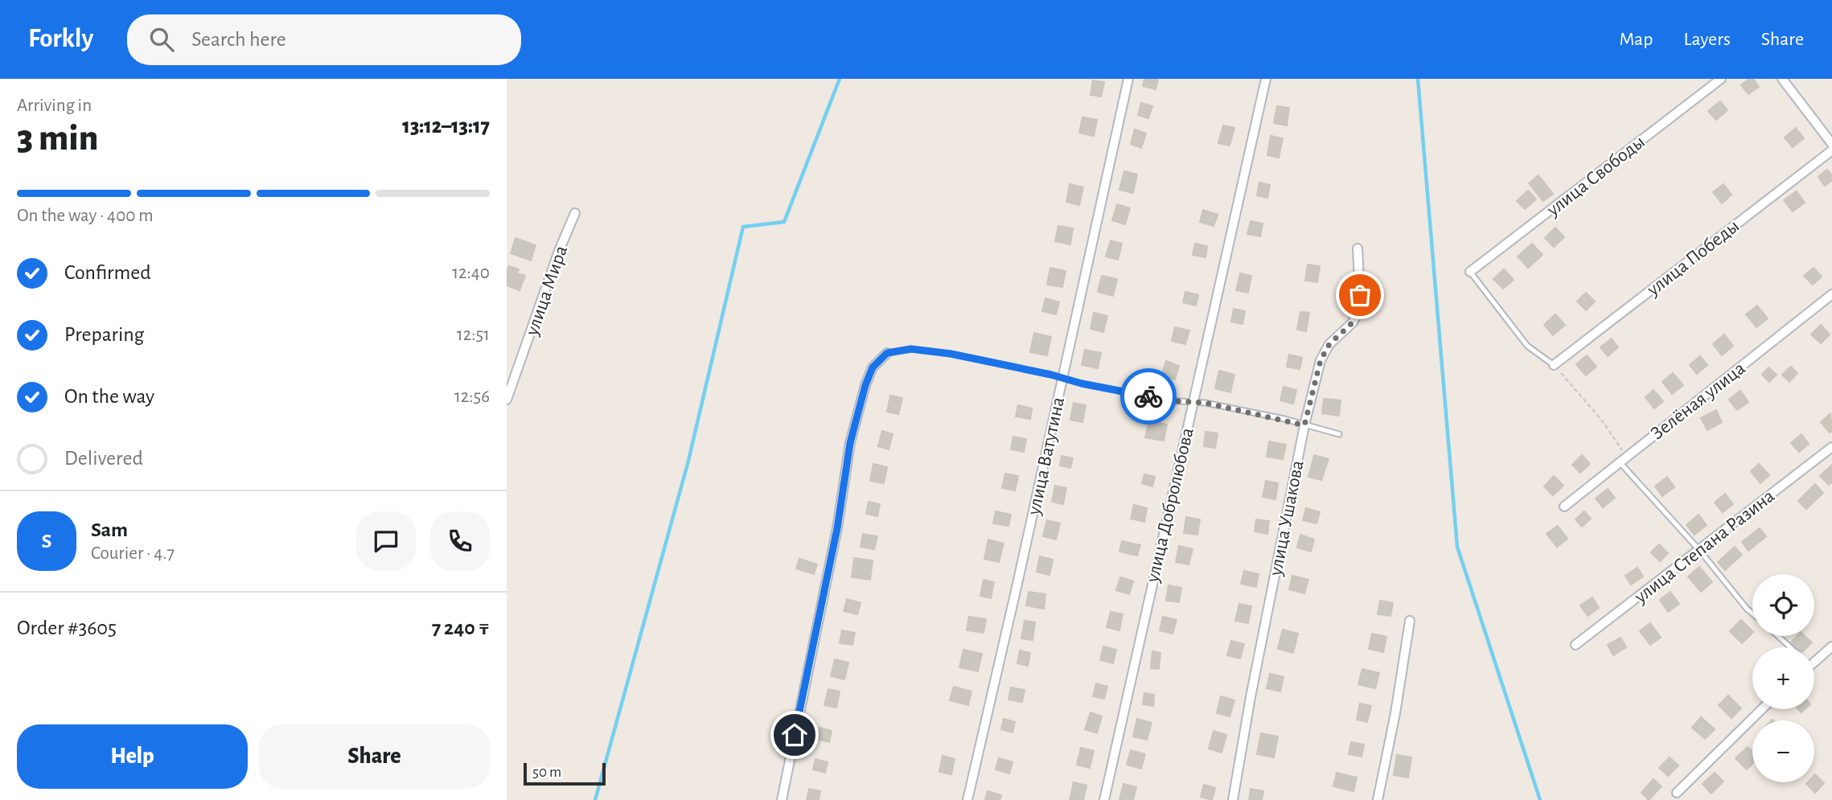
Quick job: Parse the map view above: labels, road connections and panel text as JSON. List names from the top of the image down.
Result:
{
  "streets": {
    "street": [
      "улица Свободы",
      "улица Победы",
      "улица Мира",
      "Зелёная улица",
      "улица Ватутина",
      "улица Добролюбова",
      "улица Ушакова",
      "улица Степана Разина"
    ]
  },
  "scale_bar": "50 m",
  "page": {
    "header": "Forkly",
    "search": "Search here",
    "nav": ["Map", "Layers", "Share"],
    "heading": ["3 min", "Arriving in", "13:12–13:17"],
    "panel": [
      "Sam",
      "Courier · 4.7",
      "Order #3605",
      "7 240 ₸"
    ],
    "bar": "On the way · 400 m",
    "list": [
      ["Confirmed", "12:40"],
      ["Preparing", "12:51"],
      ["On the way", "12:56"],
      "Delivered"
    ],
    "round": "S",
    "map_buttons": ["+", "−"],
    "buttons": ["Help", "Share"],
    "scale": "50 m"
  }
}
